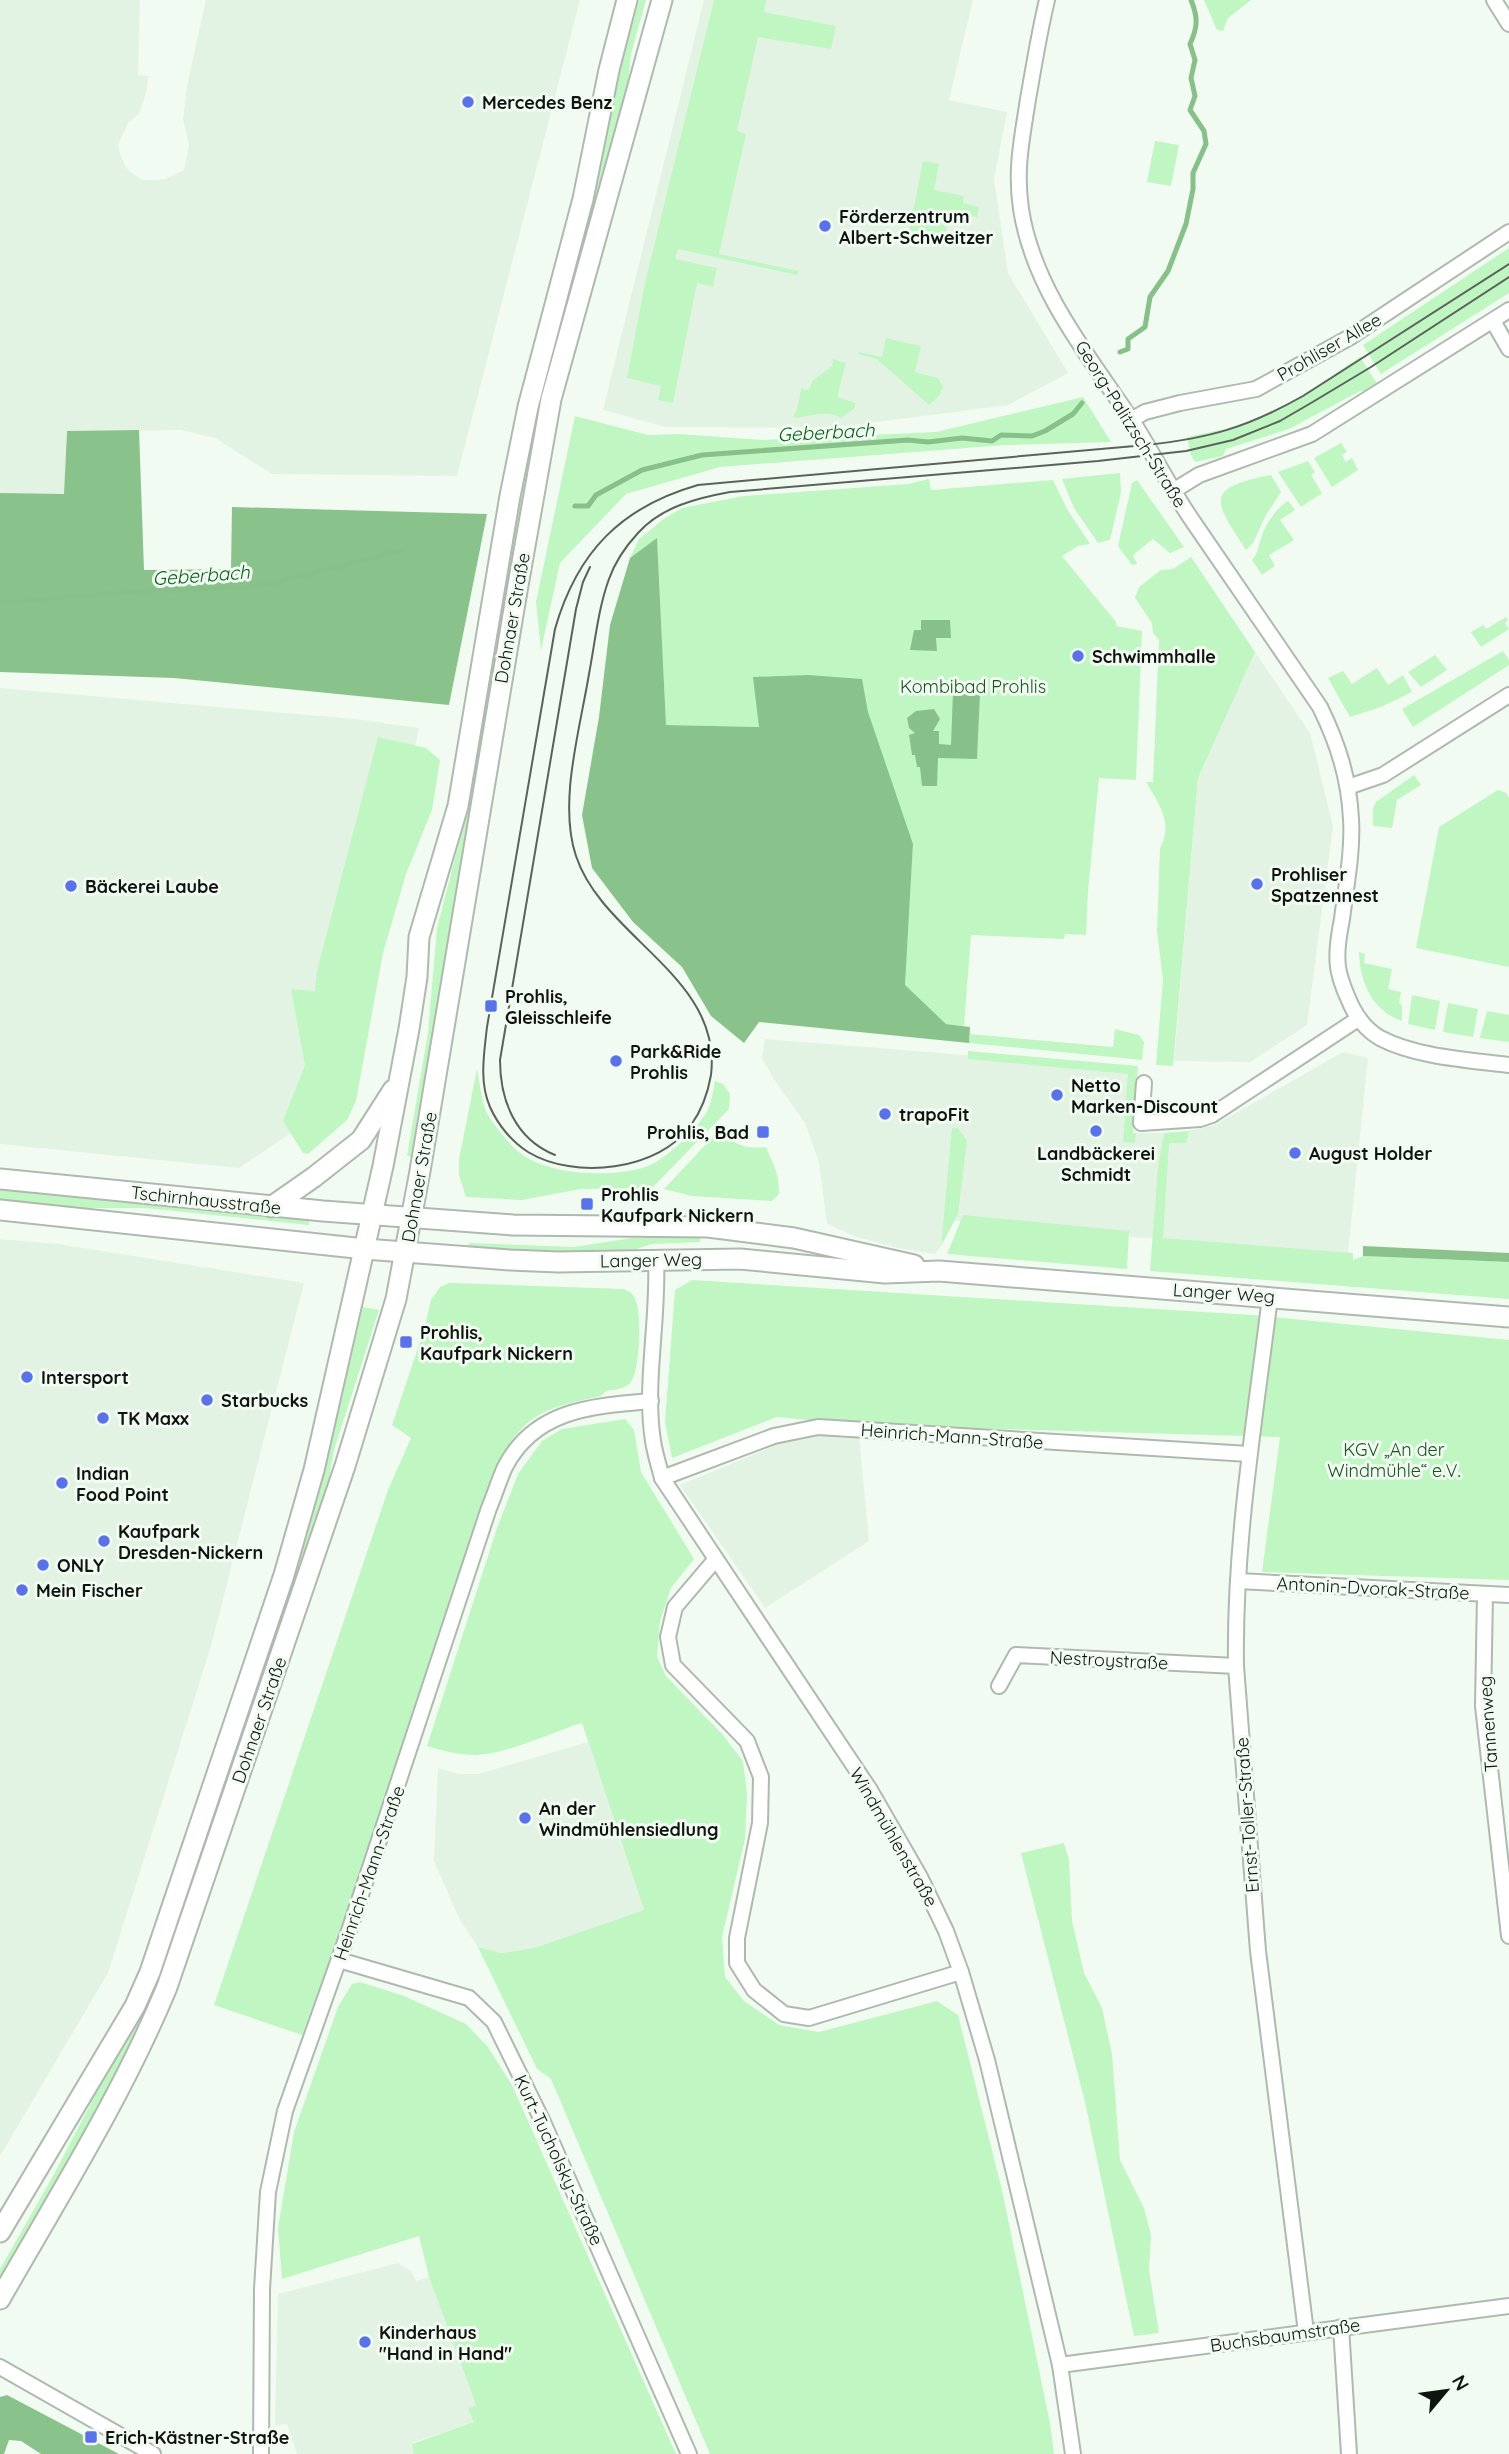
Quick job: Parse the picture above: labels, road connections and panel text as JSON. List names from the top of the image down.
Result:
{
  "streets": {
    "main road": ["Dohnaer Straße", "Tschirnhausstraße", "Langer Weg"],
    "street": [
      "Prohliser Allee",
      "Georg-Palitzsch-Straße",
      "Heinrich-Mann-Straße",
      "Antonin-Dvorak-Straße",
      "Nestroystraße",
      "Tannenweg",
      "Ernst-Toller-Straße",
      "Windmühlenstraße",
      "Kurt-Tucholsky-Straße",
      "Buchsbaumstraße"
    ]
  },
  "crossings": [
    ["Prohliser Allee", "Georg-Palitzsch-Straße"],
    ["Dohnaer Straße", "Tschirnhausstraße"],
    ["Dohnaer Straße", "Langer Weg"],
    ["Tschirnhausstraße", "Langer Weg"],
    ["Langer Weg", "Ernst-Toller-Straße"],
    ["Langer Weg", "Windmühlenstraße"],
    ["Heinrich-Mann-Straße", "Ernst-Toller-Straße"],
    ["Heinrich-Mann-Straße", "Windmühlenstraße"],
    ["Heinrich-Mann-Straße", "Kurt-Tucholsky-Straße"],
    ["Antonin-Dvorak-Straße", "Tannenweg"],
    ["Antonin-Dvorak-Straße", "Ernst-Toller-Straße"],
    ["Nestroystraße", "Ernst-Toller-Straße"],
    ["Ernst-Toller-Straße", "Buchsbaumstraße"],
    ["Windmühlenstraße", "Buchsbaumstraße"]
  ],
  "water": ["Geberbach"],
  "parks": ["Kombibad Prohlis", "KGV „An der Windmühle“ e.V."],
  "places": {
    "other": [
      "Mercedes Benz",
      "Förderzentrum Albert-Schweitzer",
      "Schwimmhalle",
      "Prohliser Spatzennest",
      "Bäckerei Laube",
      "Park&Ride Prohlis",
      "Netto Marken-Discount",
      "trapoFit",
      "Landbäckerei Schmidt",
      "August Holder",
      "Intersport",
      "Starbucks",
      "TK Maxx",
      "Indian Food Point",
      "Kaufpark Dresden-Nickern",
      "ONLY",
      "Mein Fischer",
      "An der Windmühlensiedlung",
      "Kinderhaus \"Hand in Hand\""
    ],
    "transit": [
      "Prohlis, Gleisschleife",
      "Prohlis, Bad",
      "Prohlis Kaufpark Nickern",
      "Prohlis, Kaufpark Nickern",
      "Erich-Kästner-Straße"
    ]
  },
  "north": "top right"
}
